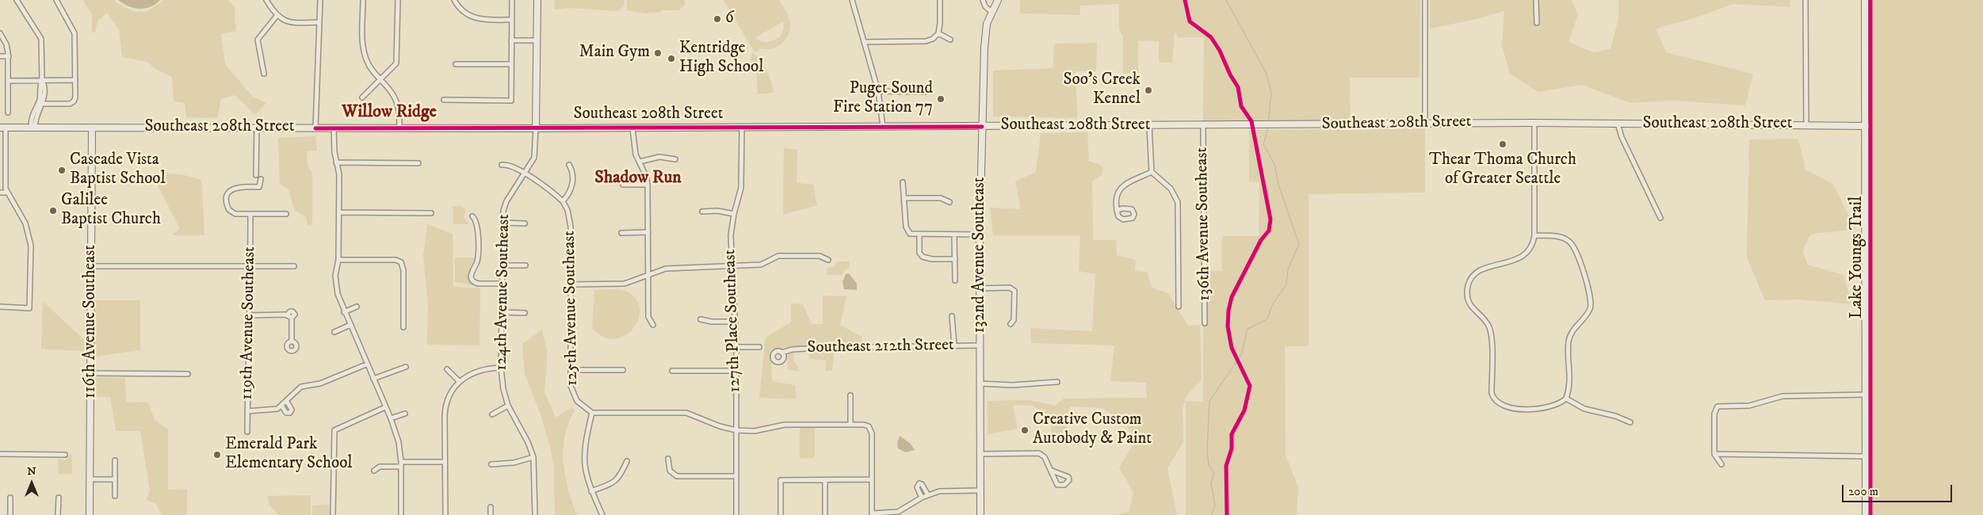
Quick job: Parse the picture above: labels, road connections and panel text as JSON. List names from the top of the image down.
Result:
{
  "streets": {
    "main road": [
      "Southeast 208th Street",
      "132nd Avenue Southeast",
      "124th Avenue Southeast",
      "116th Avenue Southeast"
    ],
    "street": [
      "136th Avenue Southeast",
      "125th Avenue Southeast",
      "127th Place Southeast",
      "119th Avenue Southeast",
      "Southeast 212th Street"
    ],
    "cycle path": ["Lake Youngs Trail"]
  },
  "crossings": [
    ["Southeast 208th Street", "136th Avenue Southeast"],
    ["Southeast 208th Street", "132nd Avenue Southeast"],
    ["Southeast 208th Street", "124th Avenue Southeast"],
    ["Southeast 208th Street", "127th Place Southeast"],
    ["Southeast 208th Street", "116th Avenue Southeast"],
    ["132nd Avenue Southeast", "Southeast 212th Street"]
  ],
  "districts": ["Willow Ridge", "Shadow Run"],
  "places": [
    "6",
    "Main Gym",
    "Kentridge High School",
    "Soo's Creek Kennel",
    "Puget Sound Fire Station 77",
    "Thear Thoma Church of Greater Seattle",
    "Cascade Vista Baptist School",
    "Galilee Baptist Church",
    "Creative Custom Autobody & Paint",
    "Emerald Park Elementary School"
  ],
  "scale_bar": "200 m",
  "north": "top"
}
